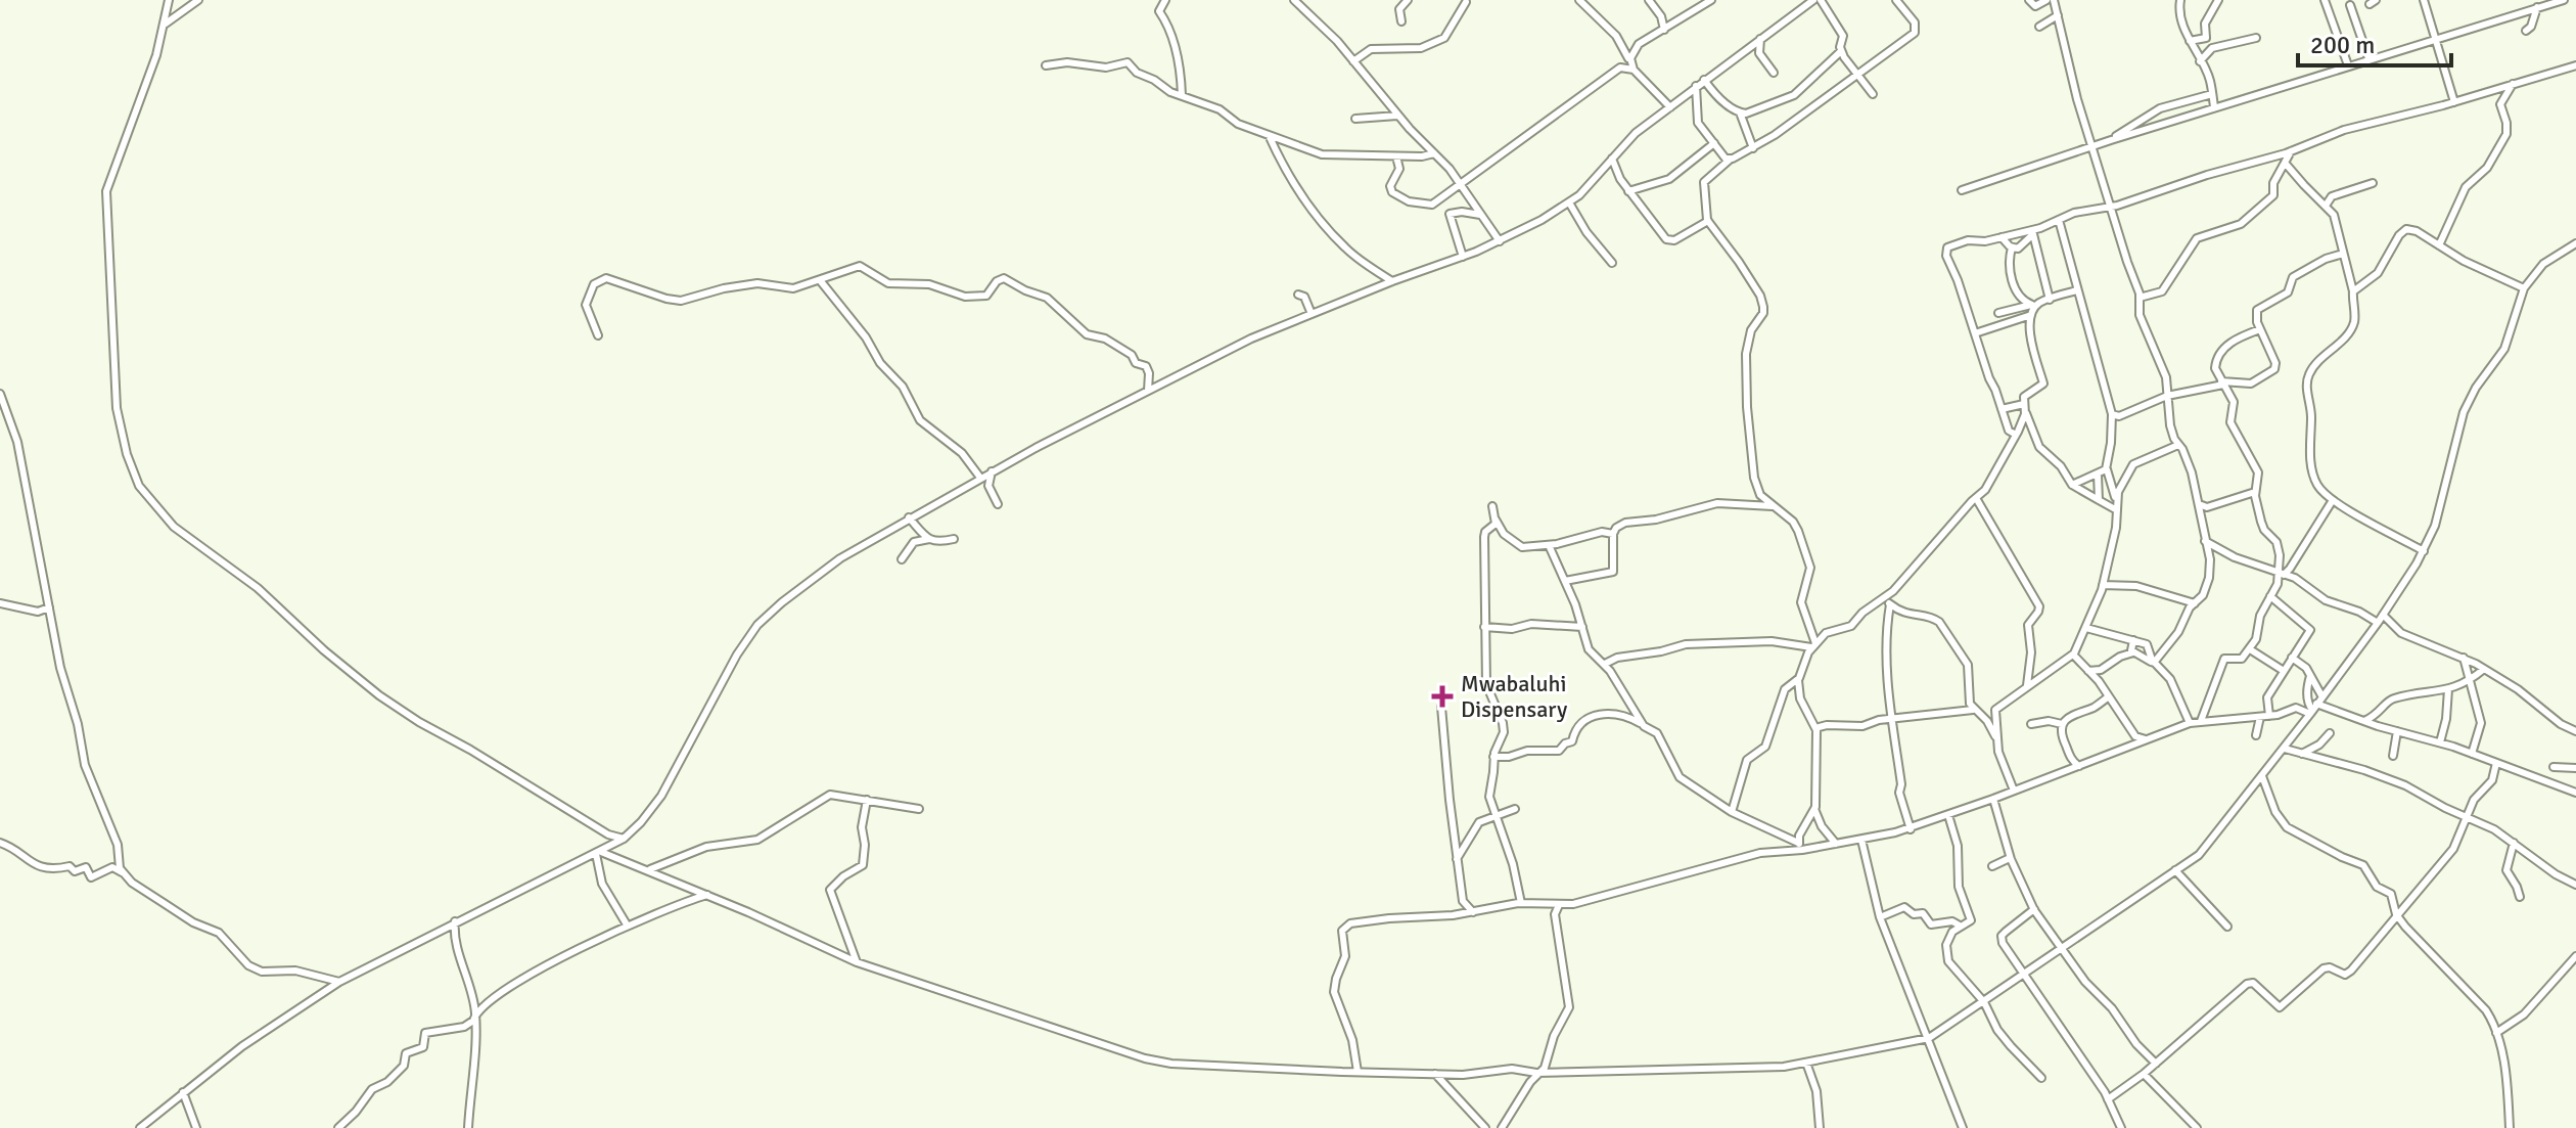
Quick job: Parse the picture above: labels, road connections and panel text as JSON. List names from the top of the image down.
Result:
{
  "places": {
    "health": ["Mwabaluhi Dispensary"]
  },
  "scale_bar": "200 m"
}
